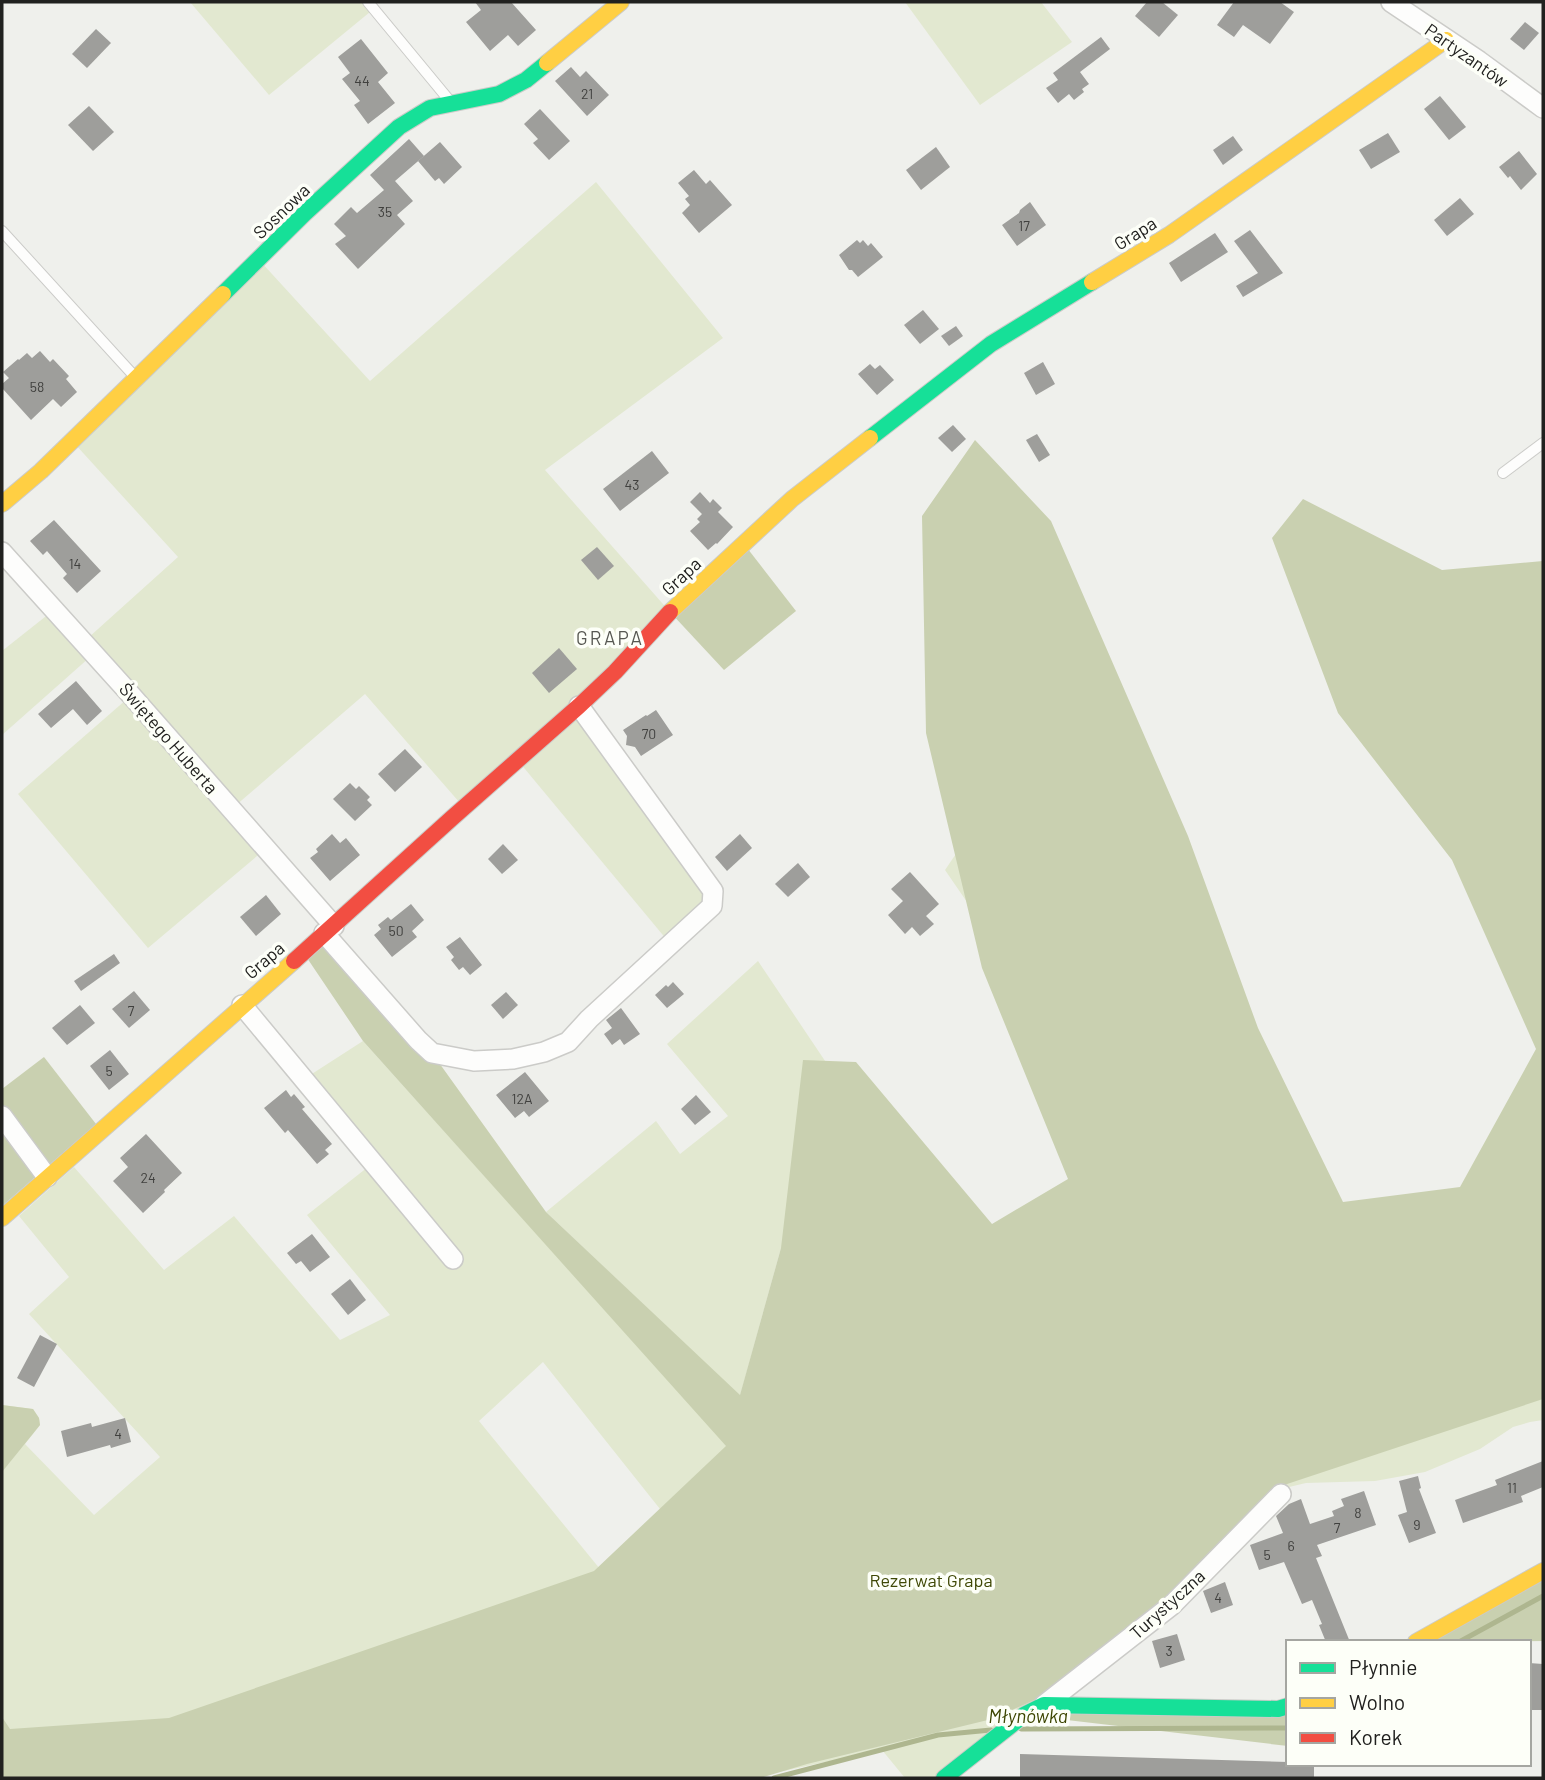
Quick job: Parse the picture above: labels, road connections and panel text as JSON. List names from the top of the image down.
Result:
{
  "streets": {
    "street": [
      "Partyzantów",
      "Sosnowa",
      "Grapa",
      "Świętego Huberta",
      "Turystyczna"
    ]
  },
  "crossings": [
    ["Partyzantów", "Grapa"],
    ["Grapa", "Świętego Huberta"]
  ],
  "districts": ["GRAPA"],
  "water": ["Młynówka"],
  "parks": ["Rezerwat Grapa"],
  "house_numbers": [
    "44",
    "21",
    "35",
    "17",
    "58",
    "43",
    "14",
    "70",
    "50",
    "7",
    "5",
    "12A",
    "24",
    "4",
    "11",
    "8",
    "9",
    "7",
    "6",
    "5",
    "4",
    "3"
  ],
  "legend": ["Płynnie", "Wolno", "Korek"]
}
